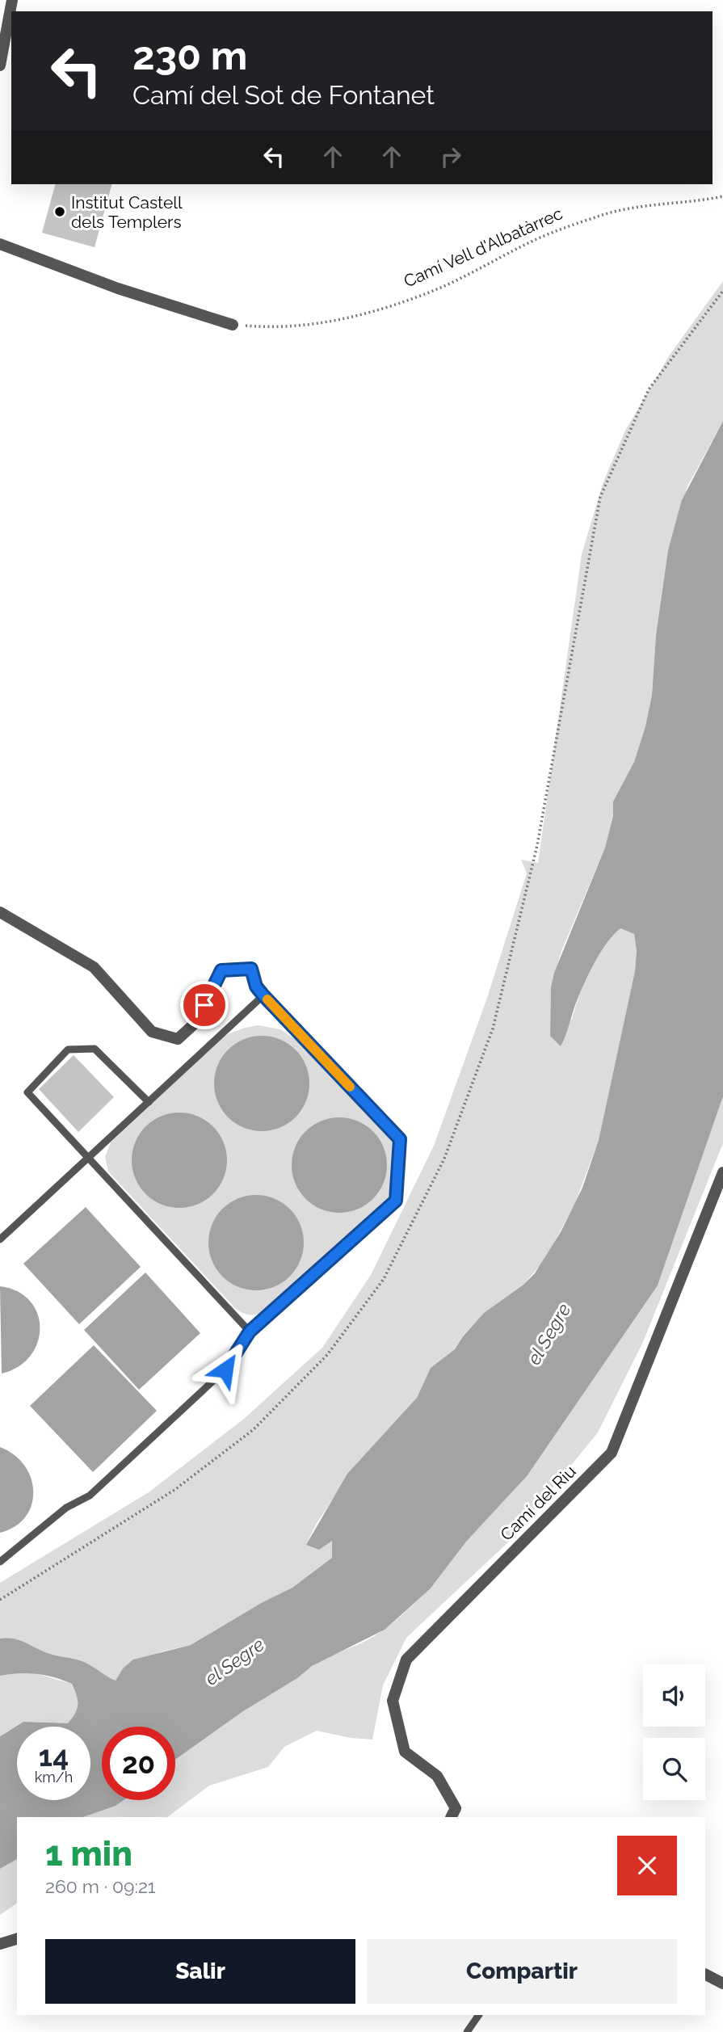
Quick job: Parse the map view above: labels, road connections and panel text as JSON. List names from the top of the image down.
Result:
{
  "streets": {
    "street": ["Camí del Riu"],
    "path": ["Camí Vell d'Albatàrrec"]
  },
  "water": ["el Segre"],
  "places": ["Institut Castell dels Templers"],
  "page": {
    "turn": ["230 m", "Camí del Sot de Fontanet"],
    "speed": "14 km/h",
    "limit": "20",
    "heading": ["1 min", "260 m · 09:21"],
    "buttons": ["Salir", "Compartir"]
  }
}
